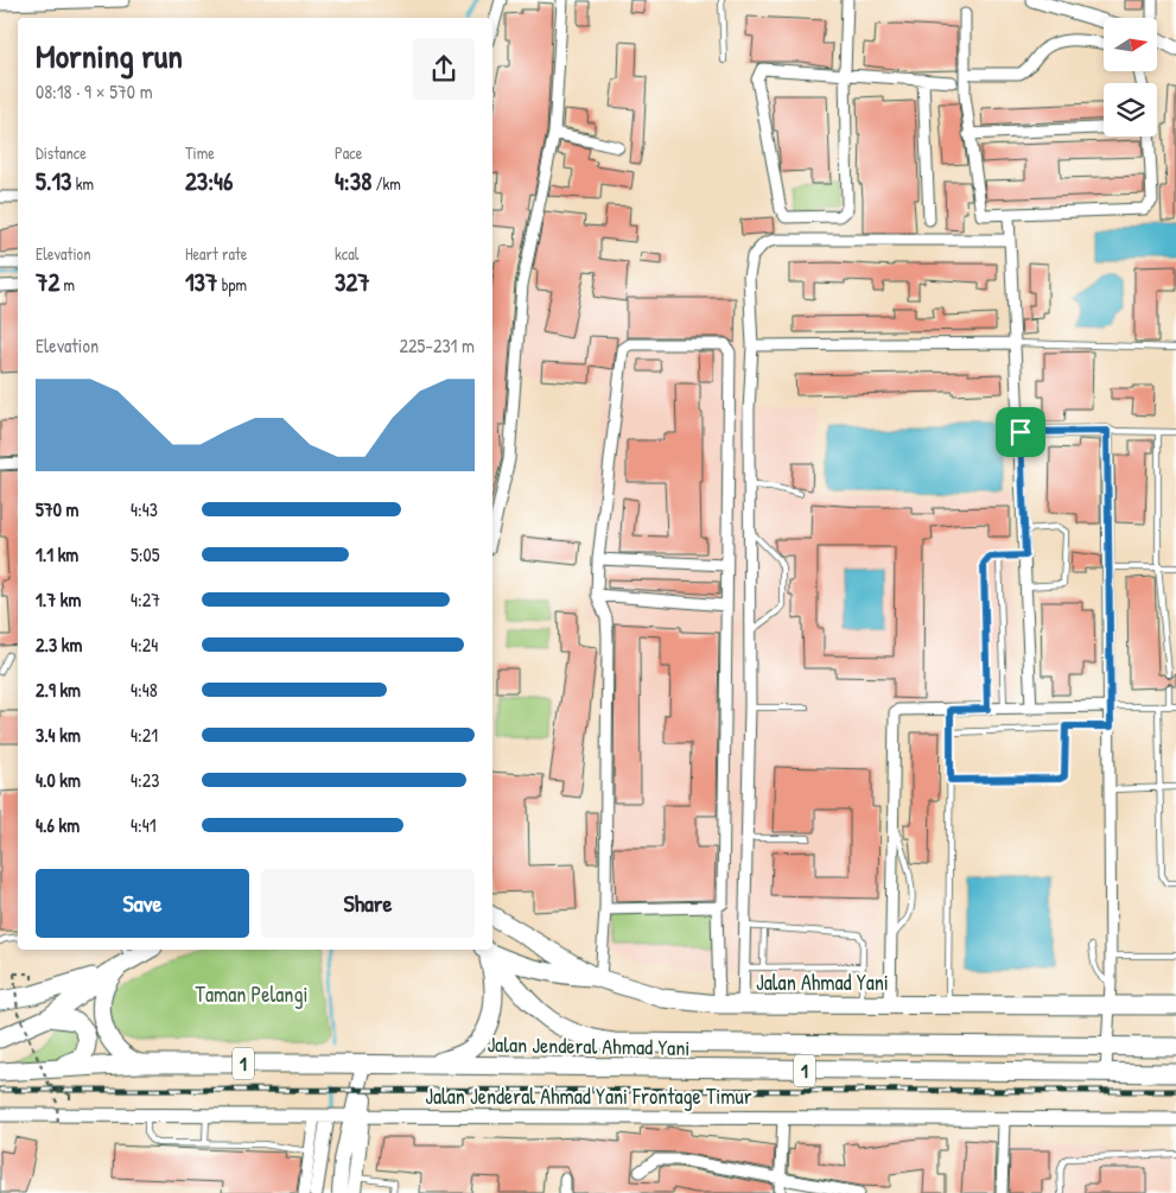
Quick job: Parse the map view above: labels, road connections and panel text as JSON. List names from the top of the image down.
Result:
{
  "streets": {
    "highway": ["Jalan Ahmad Yani", "Jalan Jenderal Ahmad Yani", "1"],
    "street": ["Jalan Jenderal Ahmad Yani Frontage Timur"]
  },
  "parks": ["Taman Pelangi"],
  "north": "right",
  "page": {
    "heading": ["Morning run", "08:18 · 9 × 570 m"],
    "stats": [
      ["Distance", "5.13 km"],
      ["Time", "23:46"],
      ["Pace", "4:38 /km"],
      ["Elevation", "72 m"],
      ["Heart rate", "137 bpm"],
      ["kcal", "327"]
    ],
    "chart": ["Elevation", "225–231 m"],
    "list": [
      {
        "name": "570 m",
        "note": "4:43"
      },
      {
        "name": "1.1 km",
        "note": "5:05"
      },
      {
        "name": "1.7 km",
        "note": "4:27"
      },
      {
        "name": "2.3 km",
        "note": "4:24"
      },
      {
        "name": "2.9 km",
        "note": "4:48"
      },
      {
        "name": "3.4 km",
        "note": "4:21"
      },
      {
        "name": "4.0 km",
        "note": "4:23"
      },
      {
        "name": "4.6 km",
        "note": "4:41"
      }
    ],
    "buttons": ["Save", "Share"]
  }
}
